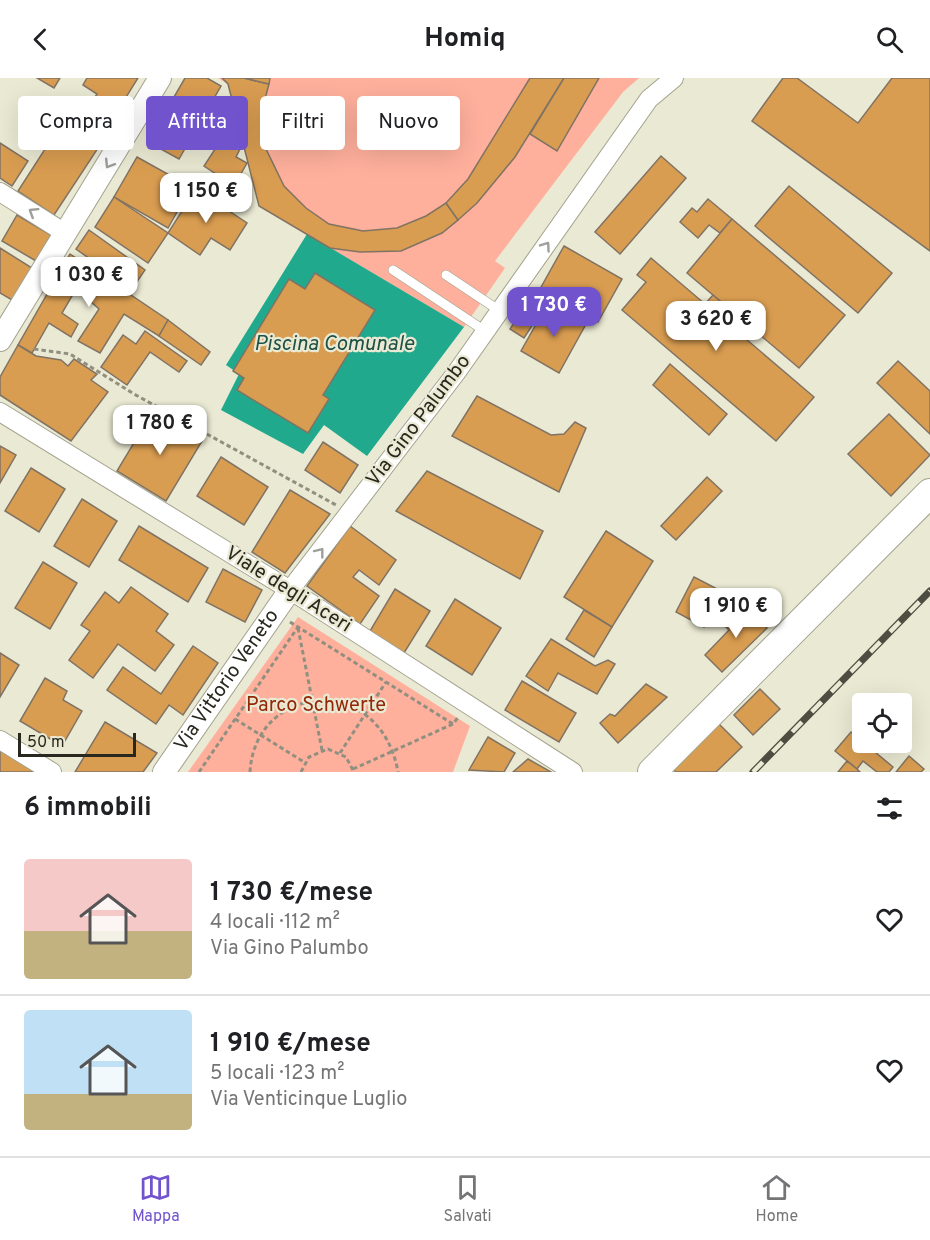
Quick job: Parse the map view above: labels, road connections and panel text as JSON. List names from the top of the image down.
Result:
{
  "streets": {
    "street": ["Via Gino Palumbo", "Viale degli Aceri", "Via Vittorio Veneto"]
  },
  "crossings": [
    ["Via Gino Palumbo", "Viale degli Aceri"],
    ["Via Gino Palumbo", "Via Vittorio Veneto"],
    ["Viale degli Aceri", "Via Vittorio Veneto"]
  ],
  "one_way": ["Via Gino Palumbo"],
  "water": ["Piscina Comunale"],
  "parks": ["Parco Schwerte"],
  "scale_bar": "50 m",
  "page": {
    "header": "Homiq",
    "chip": [
      "Compra",
      "Affitta",
      "Filtri",
      "Nuovo"
    ],
    "price": [
      "1 150 €",
      "1 030 €",
      "1 730 €",
      "3 620 €",
      "1 780 €",
      "1 910 €"
    ],
    "scale": "50 m",
    "heading": "6 immobili",
    "list": [
      {
        "name": "1 730 €/mese",
        "note": "4 locali · 112 m² · Via Gino Palumbo"
      },
      {
        "name": "1 910 €/mese",
        "note": "5 locali · 123 m² · Via Venticinque Luglio"
      }
    ],
    "tabs": ["Mappa", "Salvati", "Home"]
  }
}
